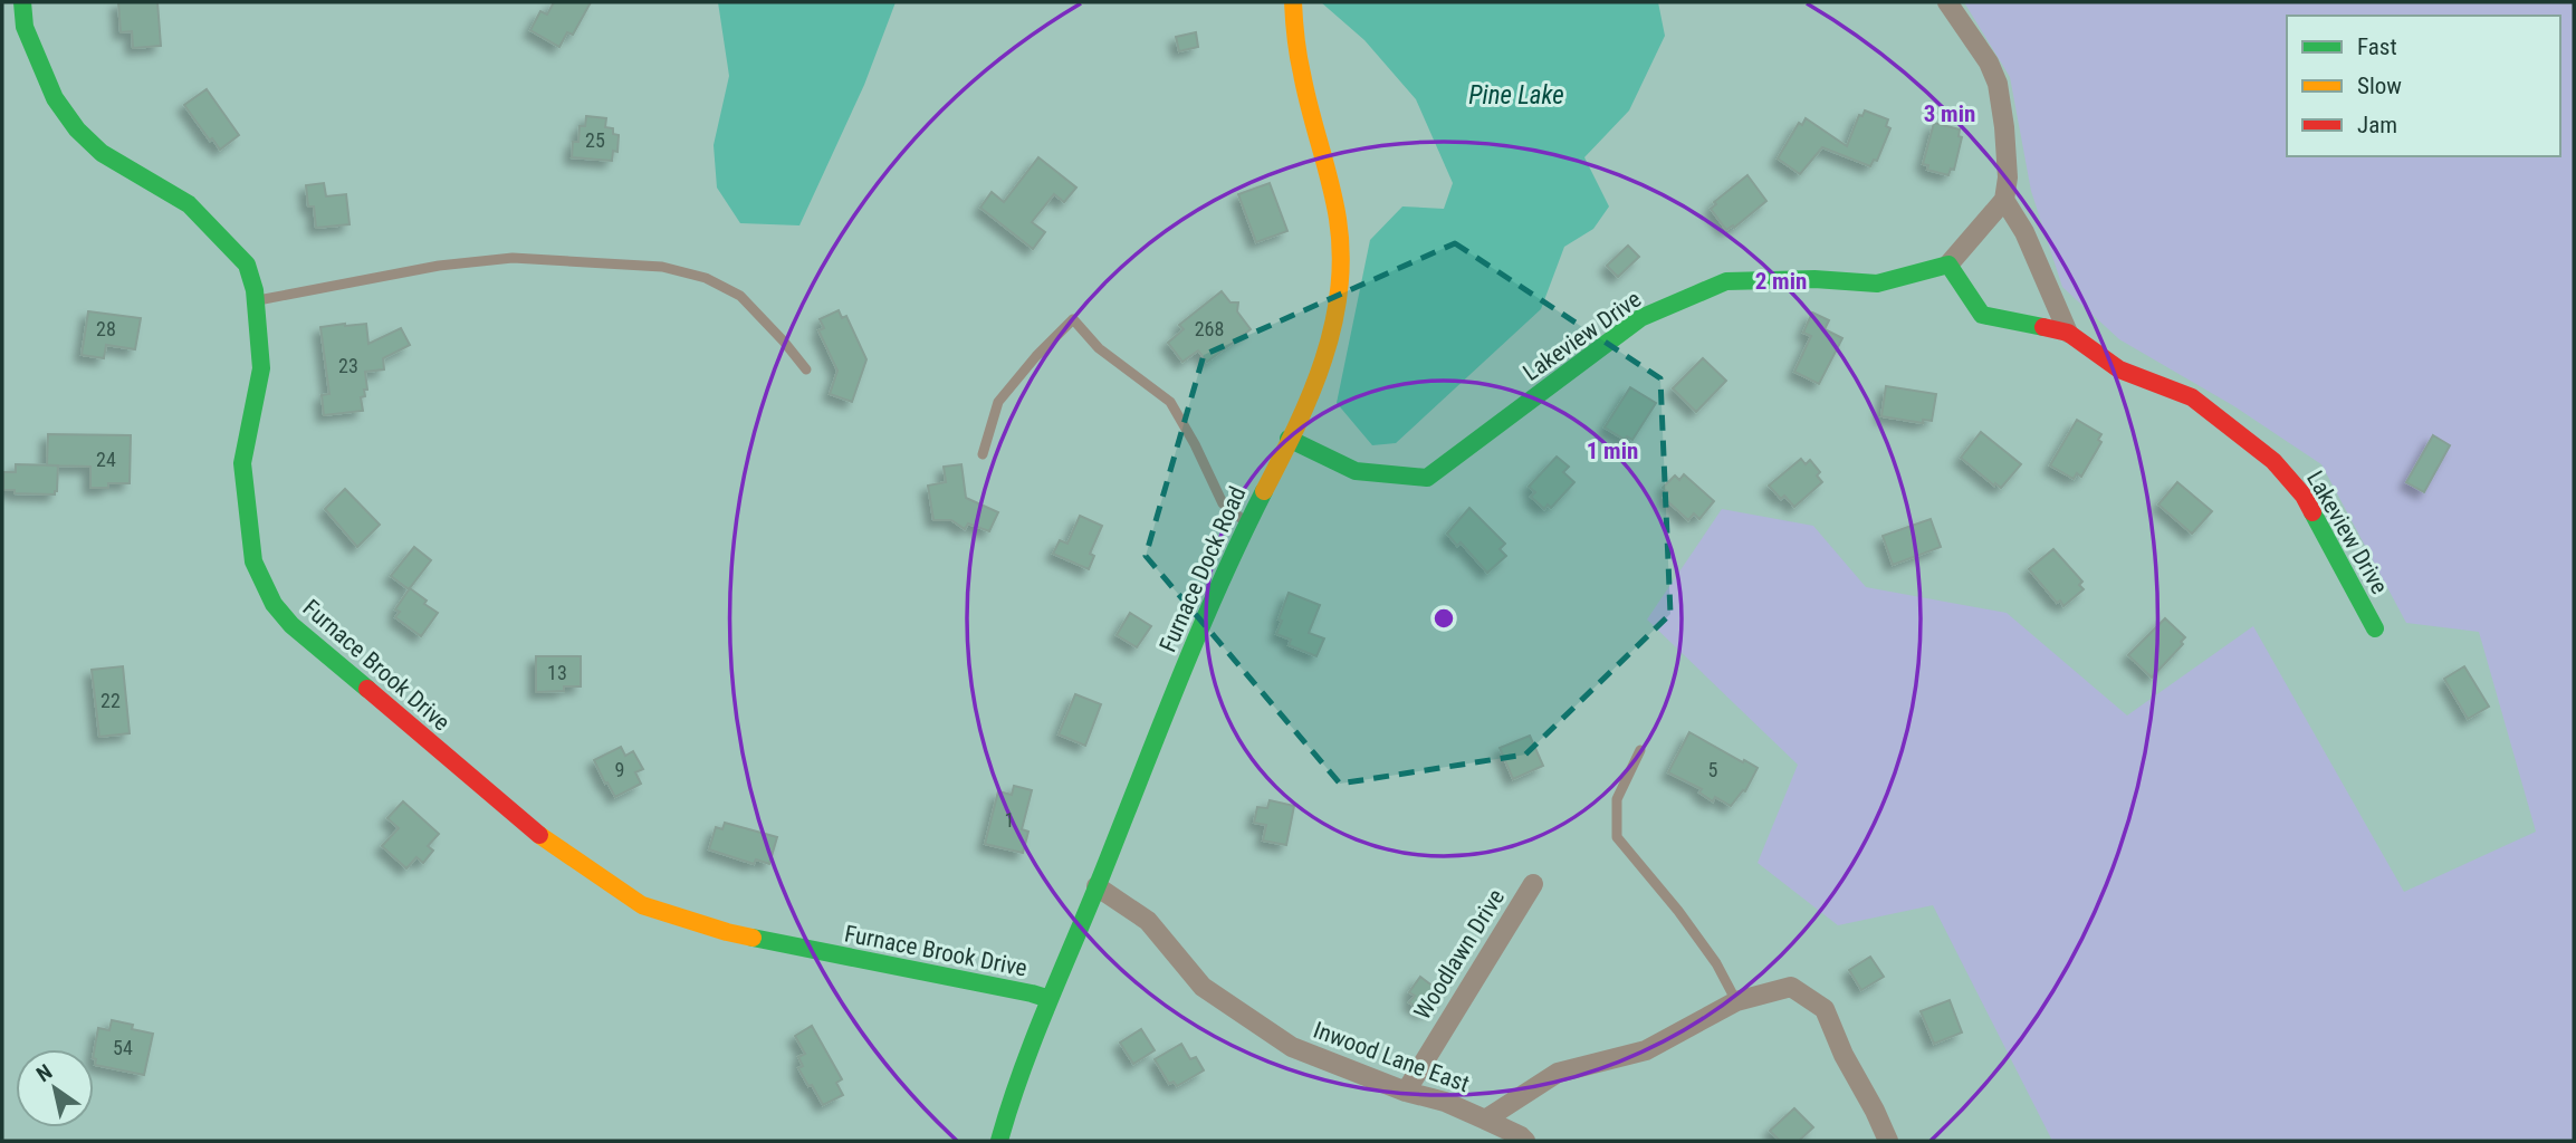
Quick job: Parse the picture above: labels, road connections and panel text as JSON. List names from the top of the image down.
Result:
{
  "streets": {
    "street": [
      "Lakeview Drive",
      "Furnace Dock Road",
      "Furnace Brook Drive",
      "Woodlawn Drive",
      "Inwood Lane East"
    ]
  },
  "crossings": [
    ["Lakeview Drive", "Furnace Dock Road"],
    ["Furnace Dock Road", "Furnace Brook Drive"],
    ["Furnace Dock Road", "Inwood Lane East"],
    ["Woodlawn Drive", "Inwood Lane East"]
  ],
  "water": ["Pine Lake"],
  "house_numbers": [
    "25",
    "28",
    "268",
    "23",
    "24",
    "13",
    "22",
    "9",
    "5",
    "1",
    "54"
  ],
  "legend": ["Fast", "Slow", "Jam"],
  "north": "top left",
  "rings": ["3 min", "2 min", "1 min"]
}
